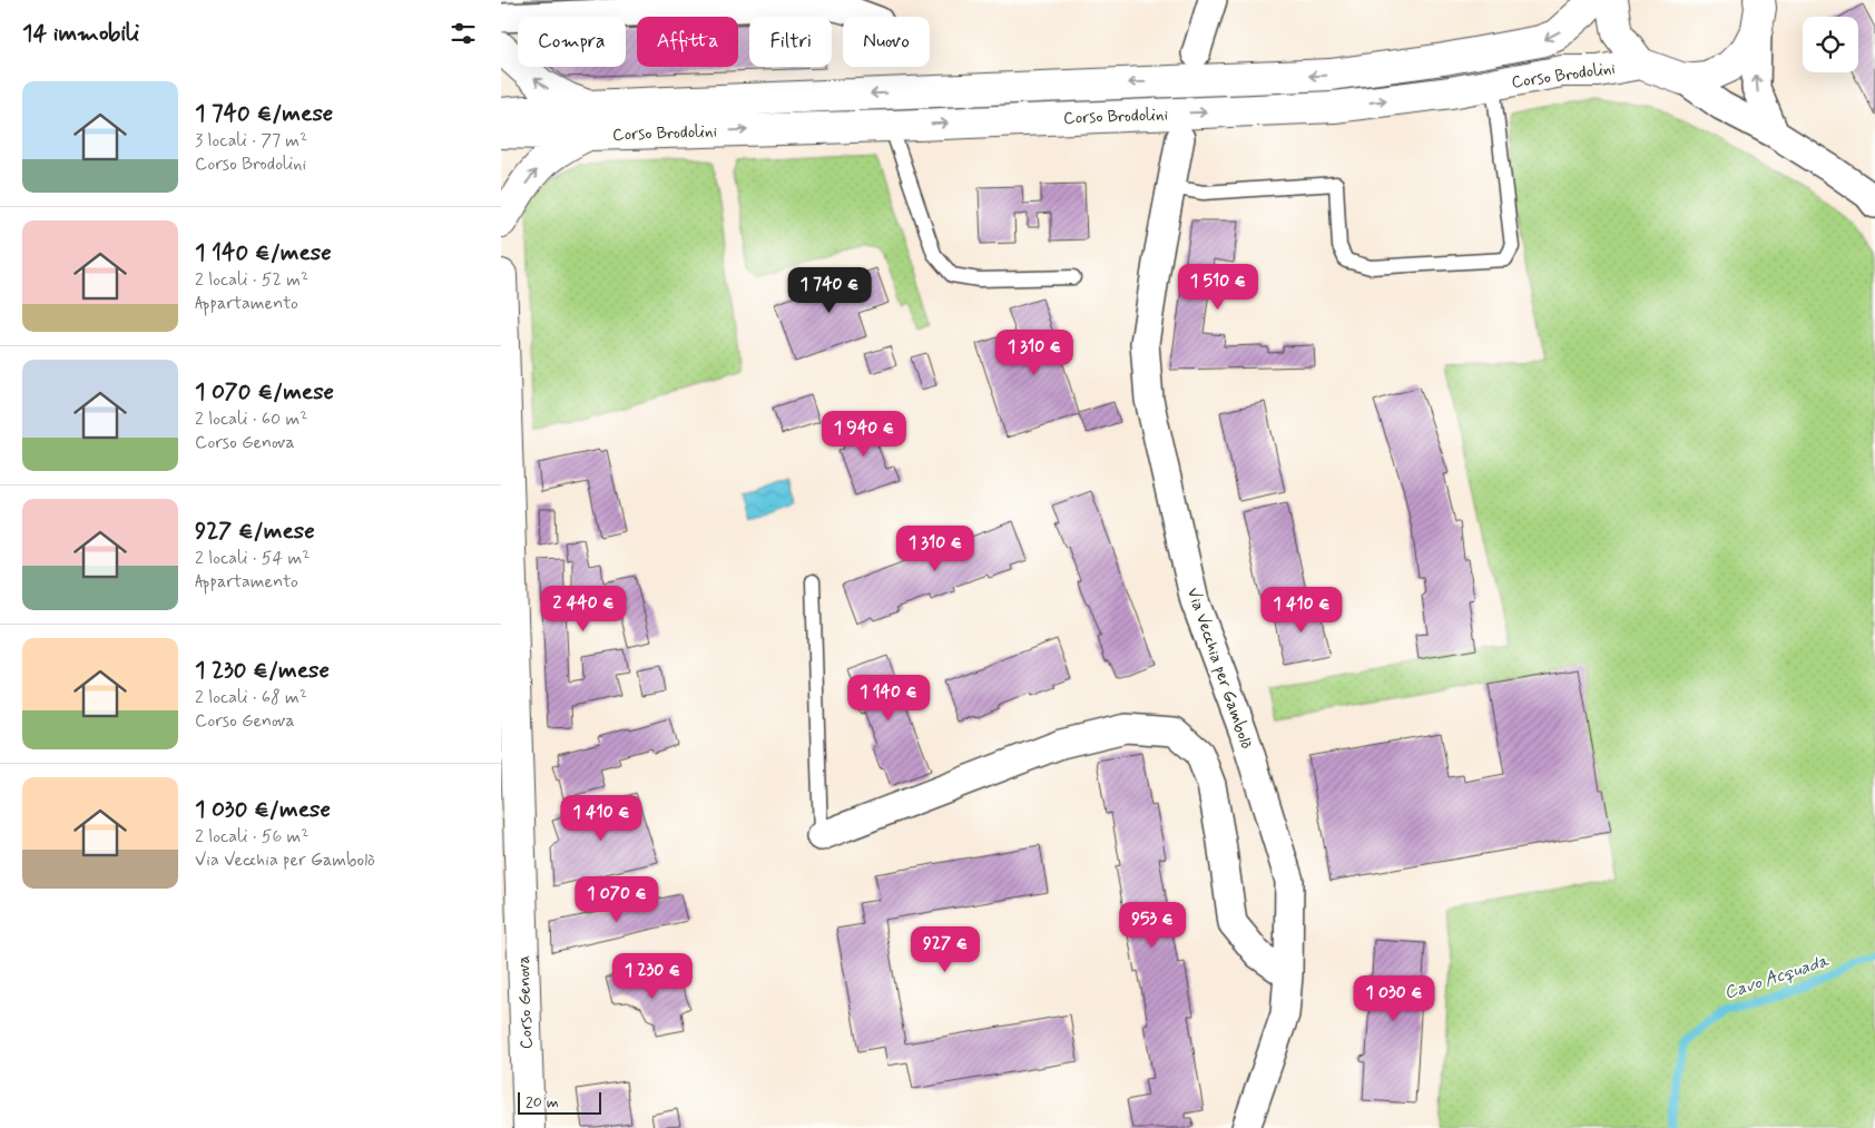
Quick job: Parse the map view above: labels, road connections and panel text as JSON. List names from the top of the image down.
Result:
{
  "streets": {
    "main road": ["Corso Brodolini", "Corso Genova"],
    "street": ["Via Vecchia per Gambolò"]
  },
  "water": ["Cavo Acquada"],
  "scale_bar": "20 m",
  "page": {
    "heading": "14 immobili",
    "chip": [
      "Compra",
      "Affitta",
      "Filtri",
      "Nuovo"
    ],
    "list": [
      {
        "name": "1 740 €/mese",
        "note": "3 locali · 77 m² · Corso Brodolini"
      },
      {
        "name": "1 140 €/mese",
        "note": "2 locali · 52 m² · Appartamento"
      },
      {
        "name": "1 070 €/mese",
        "note": "2 locali · 60 m² · Corso Genova"
      },
      {
        "name": "927 €/mese",
        "note": "2 locali · 54 m² · Appartamento"
      },
      {
        "name": "1 230 €/mese",
        "note": "2 locali · 68 m² · Corso Genova"
      },
      {
        "name": "1 030 €/mese",
        "note": "2 locali · 56 m² · Via Vecchia per Gambolò"
      }
    ],
    "price": [
      "1 510 €",
      "1 740 €",
      "1 310 €",
      "1 940 €",
      "1 310 €",
      "2 440 €",
      "1 410 €",
      "1 140 €",
      "1 410 €",
      "1 070 €",
      "953 €",
      "927 €",
      "1 230 €",
      "1 030 €"
    ],
    "scale": "20 m"
  }
}
